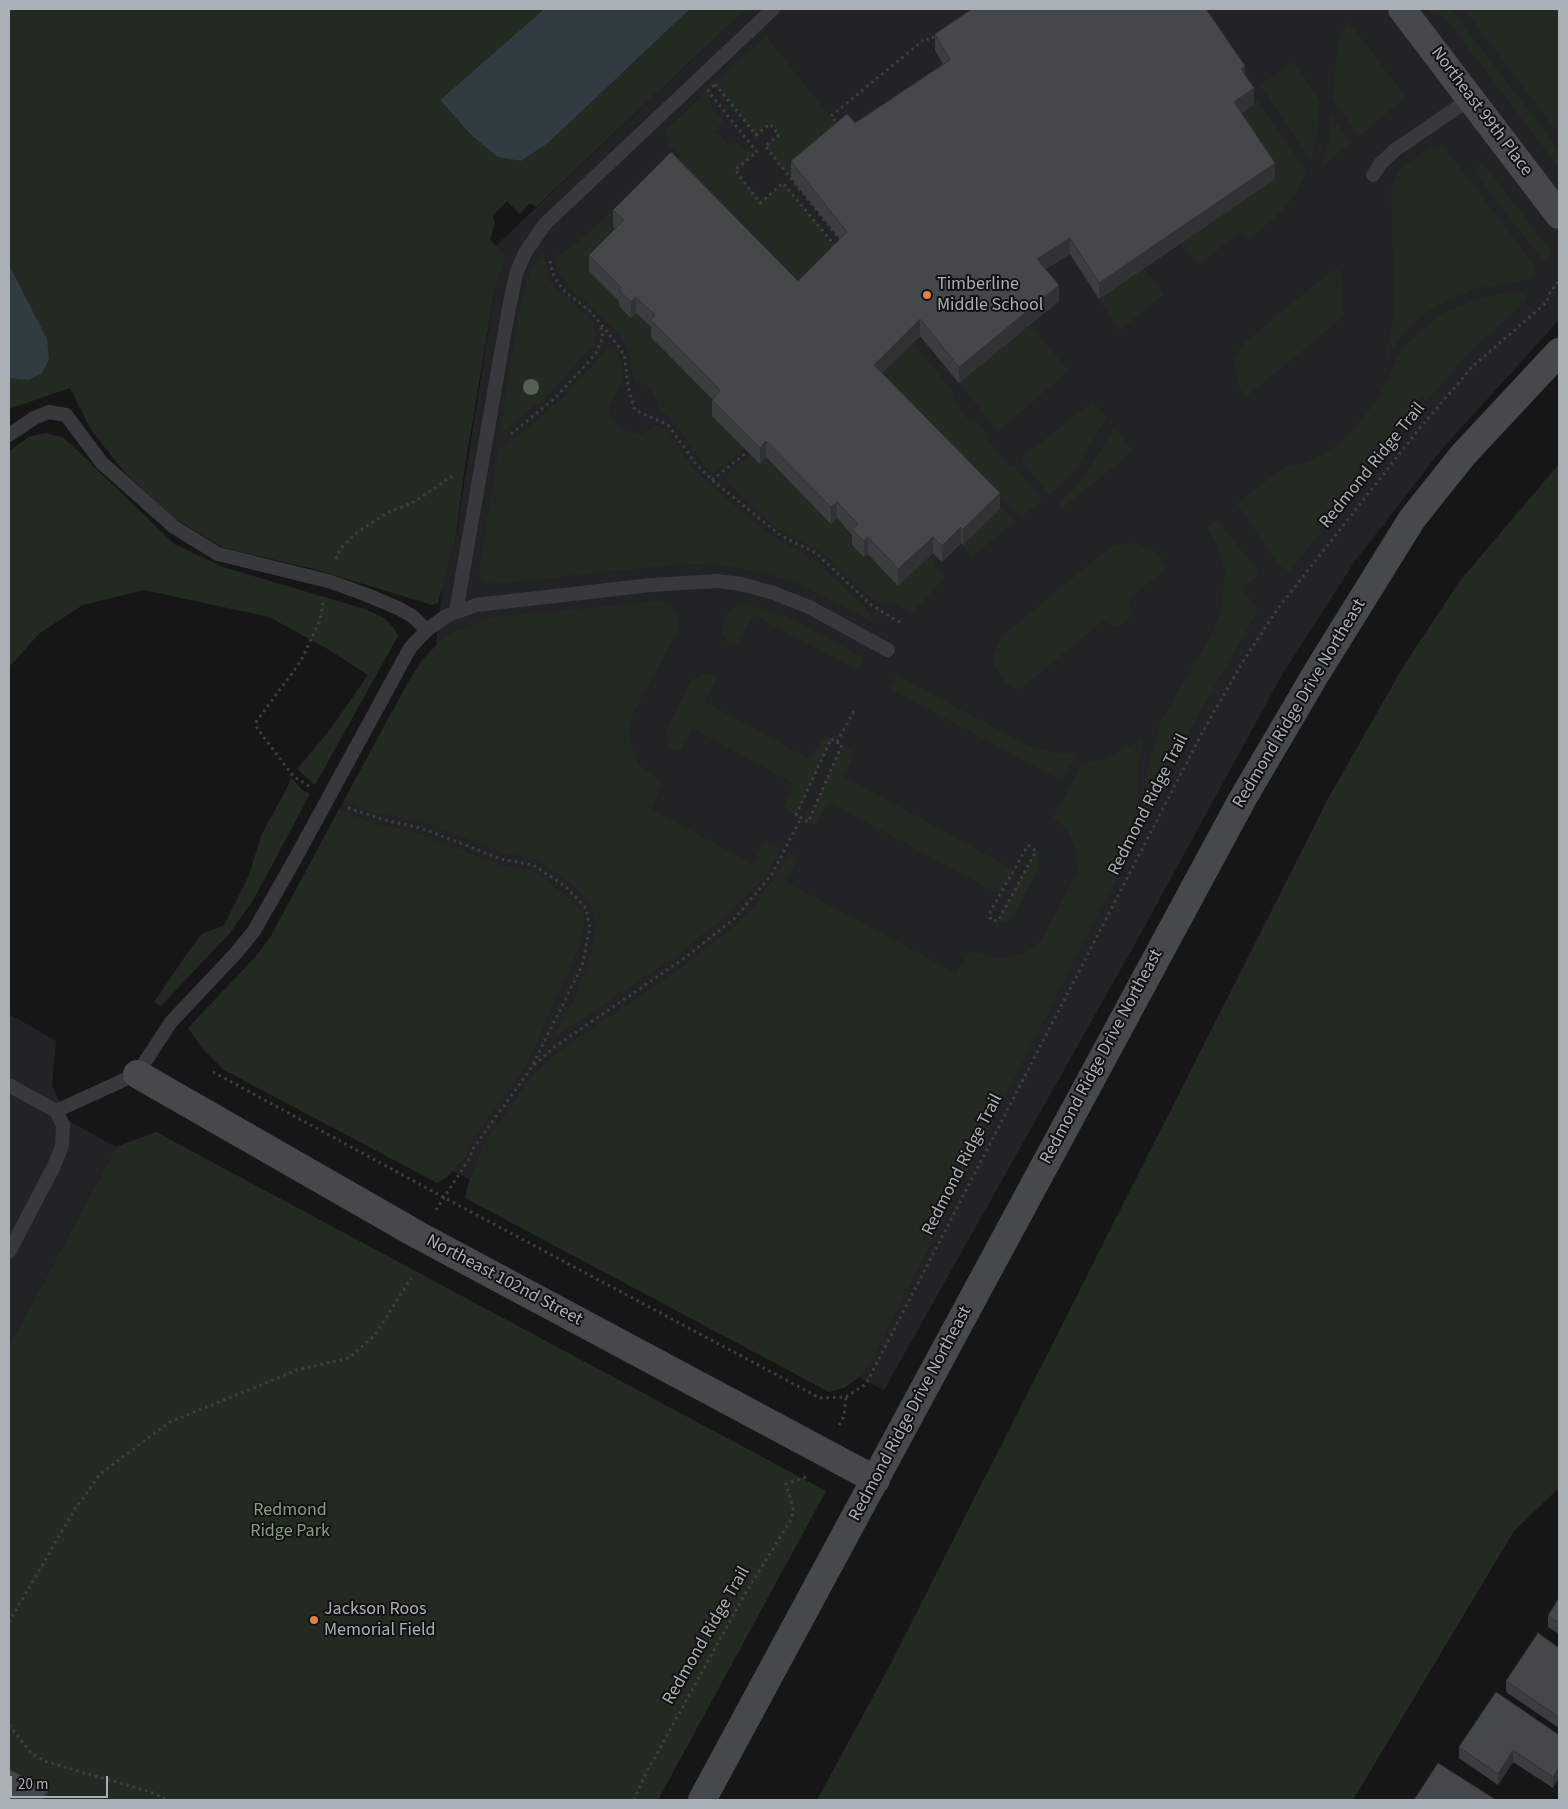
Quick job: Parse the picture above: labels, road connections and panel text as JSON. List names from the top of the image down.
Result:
{
  "streets": {
    "street": ["Northeast 99th Place", "Redmond Ridge Drive Northeast", "Northeast 102nd Street"],
    "path": ["Redmond Ridge Trail"]
  },
  "crossings": [
    ["Redmond Ridge Drive Northeast", "Northeast 102nd Street"]
  ],
  "parks": ["Redmond Ridge Park"],
  "places": ["Timberline Middle School", "Jackson Roos Memorial Field"],
  "scale_bar": "20 m"
}
